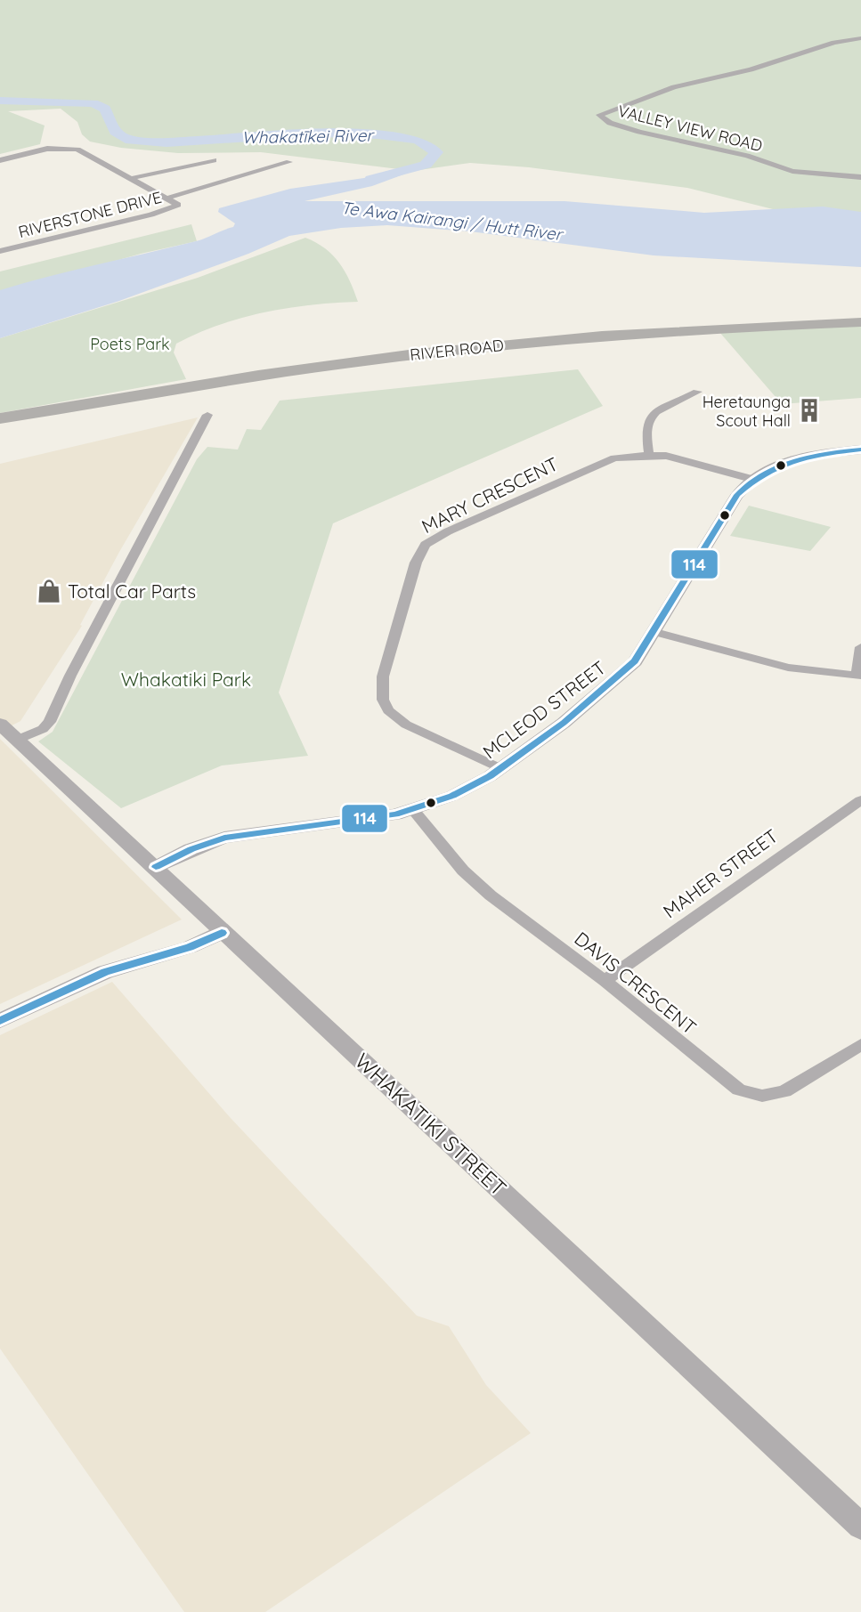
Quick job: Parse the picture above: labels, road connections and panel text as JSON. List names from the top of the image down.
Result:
{
  "streets": {
    "highway": ["RIVER ROAD"],
    "street": [
      "VALLEY VIEW ROAD",
      "RIVERSTONE DRIVE",
      "MARY CRESCENT",
      "MCLEOD STREET",
      "MAHER STREET",
      "DAVIS CRESCENT",
      "WHAKATIKI STREET"
    ]
  },
  "crossings": [
    ["MARY CRESCENT", "MCLEOD STREET"],
    ["MCLEOD STREET", "DAVIS CRESCENT"],
    ["MCLEOD STREET", "WHAKATIKI STREET"],
    ["MAHER STREET", "DAVIS CRESCENT"]
  ],
  "water": ["Whakatīkei River", "Te Awa Kairangi / Hutt River"],
  "parks": ["Poets Park", "Whakatiki Park"],
  "places": {
    "building": ["Heretaunga Scout Hall"],
    "shop": ["Total Car Parts"]
  },
  "lines": ["transit line 114"]
}
